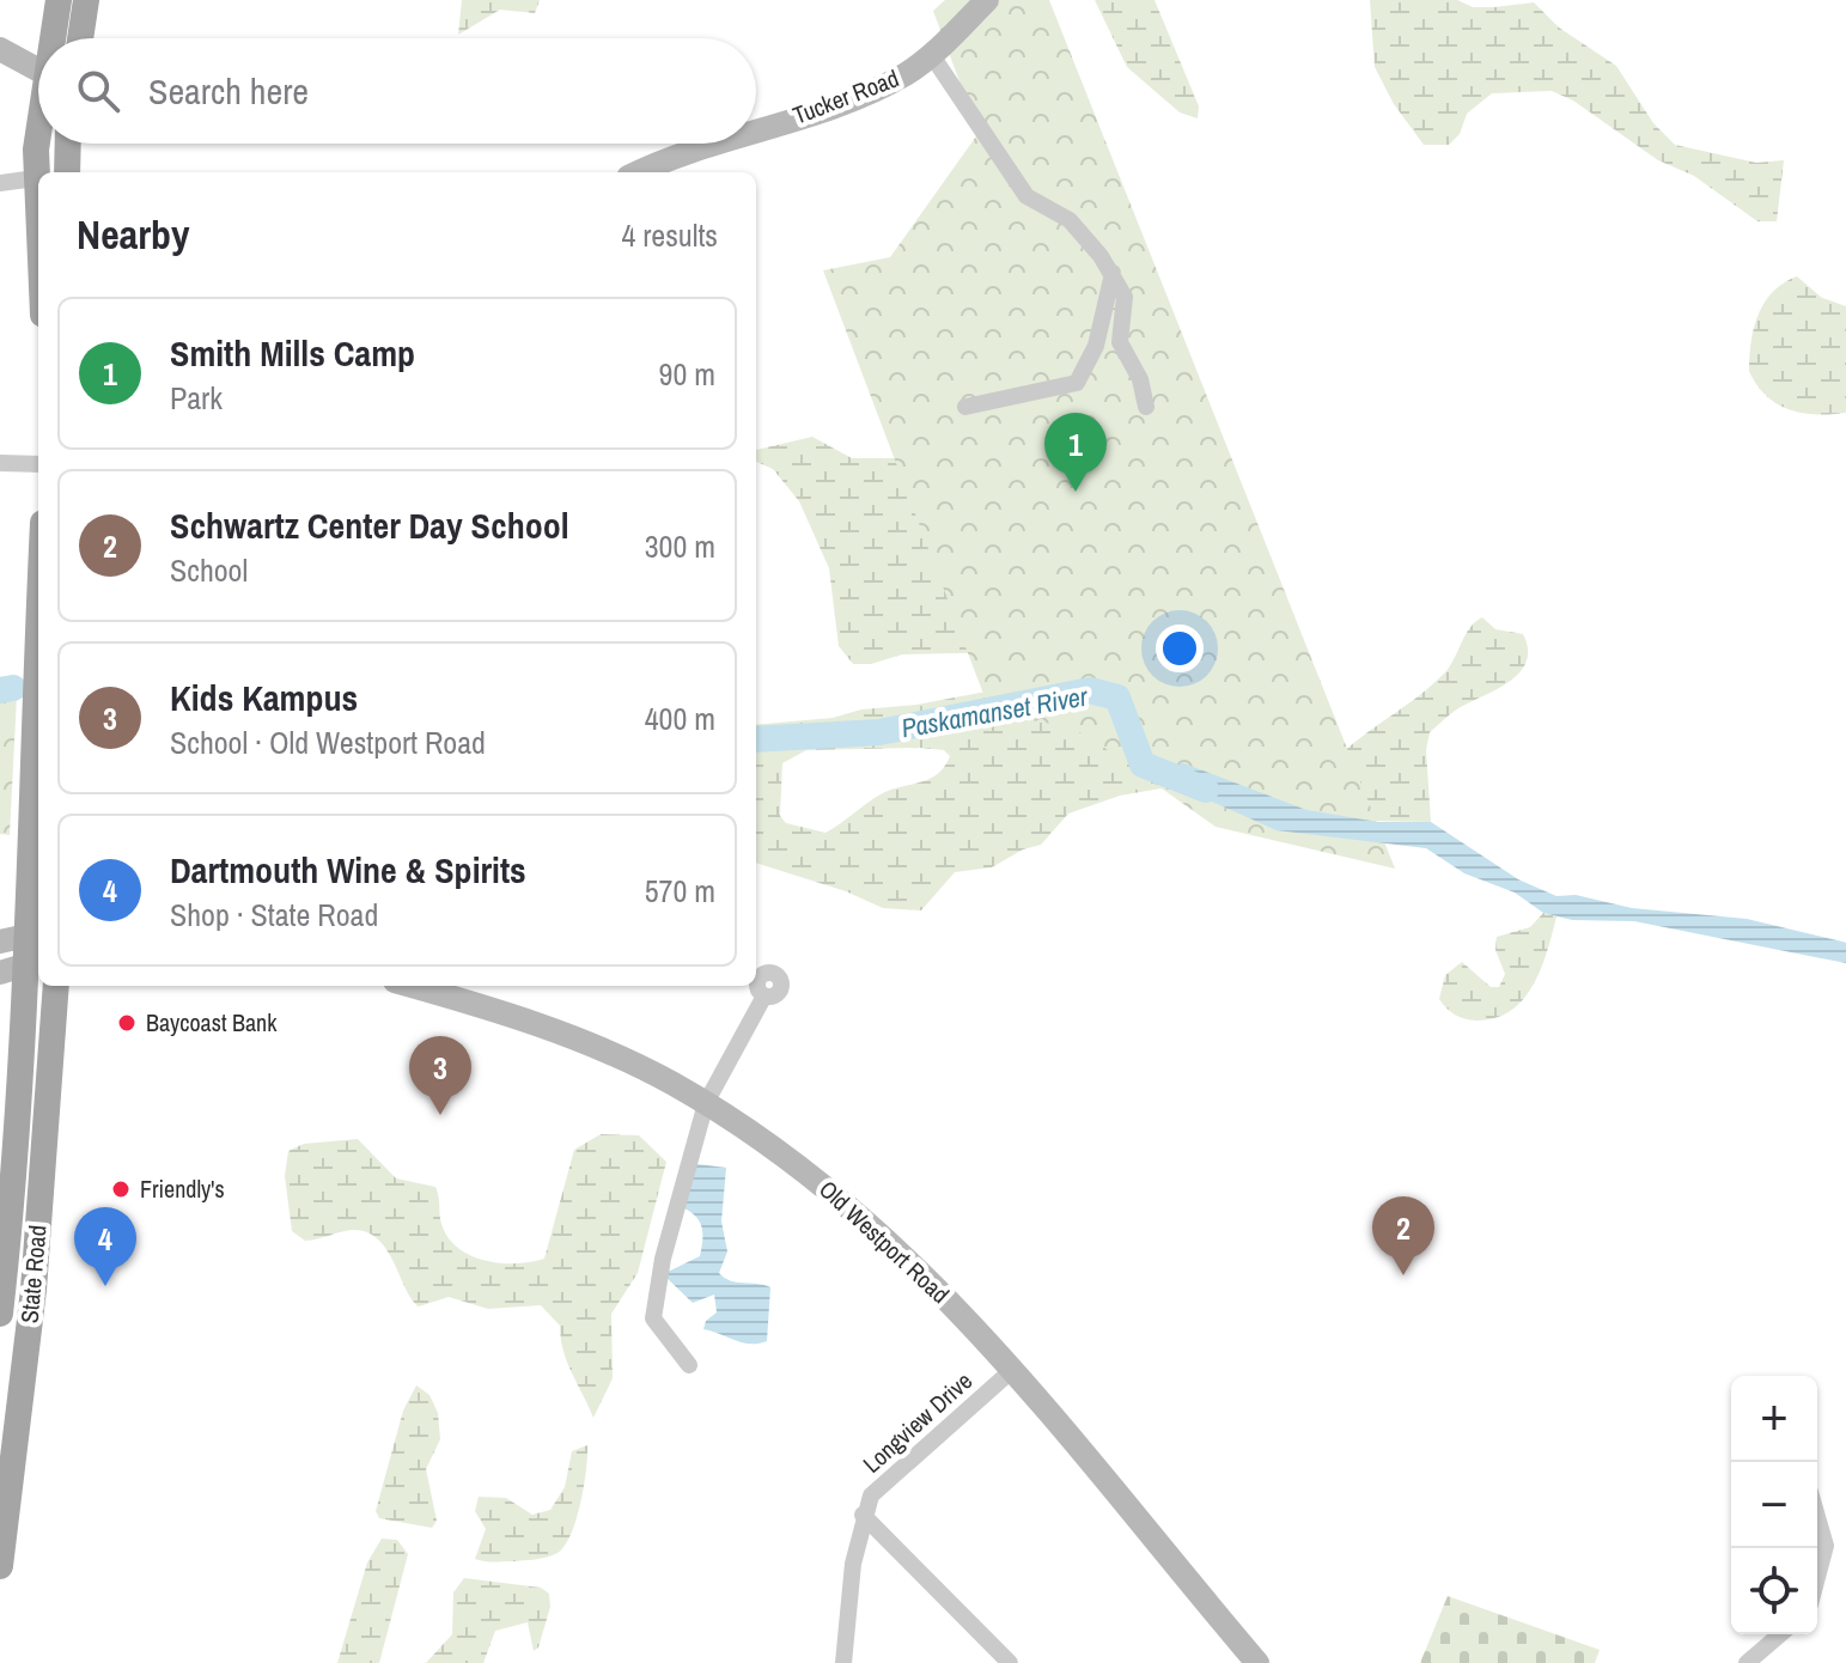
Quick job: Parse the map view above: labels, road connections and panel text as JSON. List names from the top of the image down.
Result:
{
  "streets": {
    "main road": ["Tucker Road", "Old Westport Road", "State Road"],
    "street": ["Longview Drive"]
  },
  "crossings": [
    ["Old Westport Road", "Longview Drive"]
  ],
  "water": ["Paskamanset River"],
  "places": ["Baycoast Bank", "Friendly's"],
  "page": {
    "search": "Search here",
    "heading": ["Nearby", "4 results"],
    "list": [
      {
        "mark": "1",
        "name": "Smith Mills Camp",
        "note": "Park",
        "value": "90 m"
      },
      {
        "mark": "2",
        "name": "Schwartz Center Day School",
        "note": "School",
        "value": "300 m"
      },
      {
        "mark": "3",
        "name": "Kids Kampus",
        "note": "School · Old Westport Road",
        "value": "400 m"
      },
      {
        "mark": "4",
        "name": "Dartmouth Wine & Spirits",
        "note": "Shop · State Road",
        "value": "570 m"
      }
    ],
    "pins": [
      "1",
      "3",
      "2",
      "4"
    ],
    "map_buttons": ["+", "−"]
  }
}
